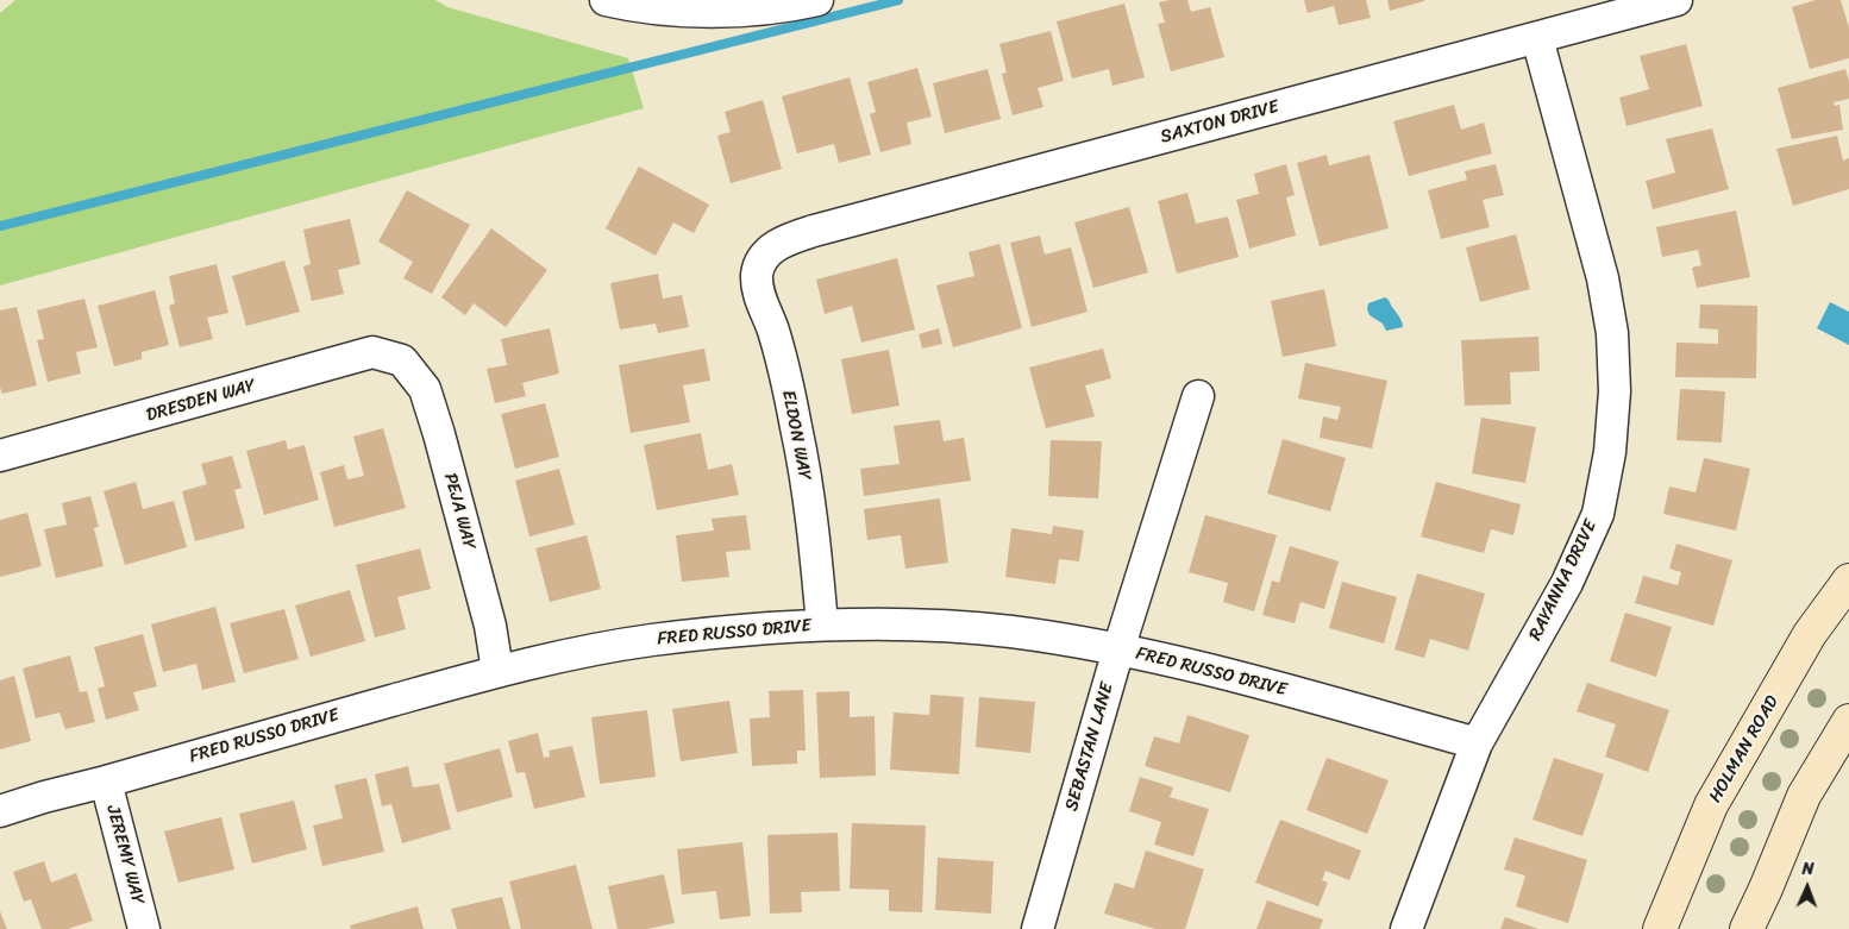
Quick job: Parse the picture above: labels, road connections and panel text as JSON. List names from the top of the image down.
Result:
{
  "streets": {
    "main road": ["HOLMAN ROAD"],
    "street": [
      "SAXTON DRIVE",
      "DRESDEN WAY",
      "ELDON WAY",
      "PEJA WAY",
      "RAYANNA DRIVE",
      "FRED RUSSO DRIVE",
      "SEBASTAN LANE",
      "JEREMY WAY"
    ]
  },
  "crossings": [
    ["SAXTON DRIVE", "ELDON WAY"],
    ["SAXTON DRIVE", "RAYANNA DRIVE"],
    ["DRESDEN WAY", "PEJA WAY"],
    ["ELDON WAY", "FRED RUSSO DRIVE"],
    ["PEJA WAY", "FRED RUSSO DRIVE"],
    ["RAYANNA DRIVE", "FRED RUSSO DRIVE"],
    ["FRED RUSSO DRIVE", "SEBASTAN LANE"],
    ["FRED RUSSO DRIVE", "JEREMY WAY"]
  ],
  "north": "top"
}
